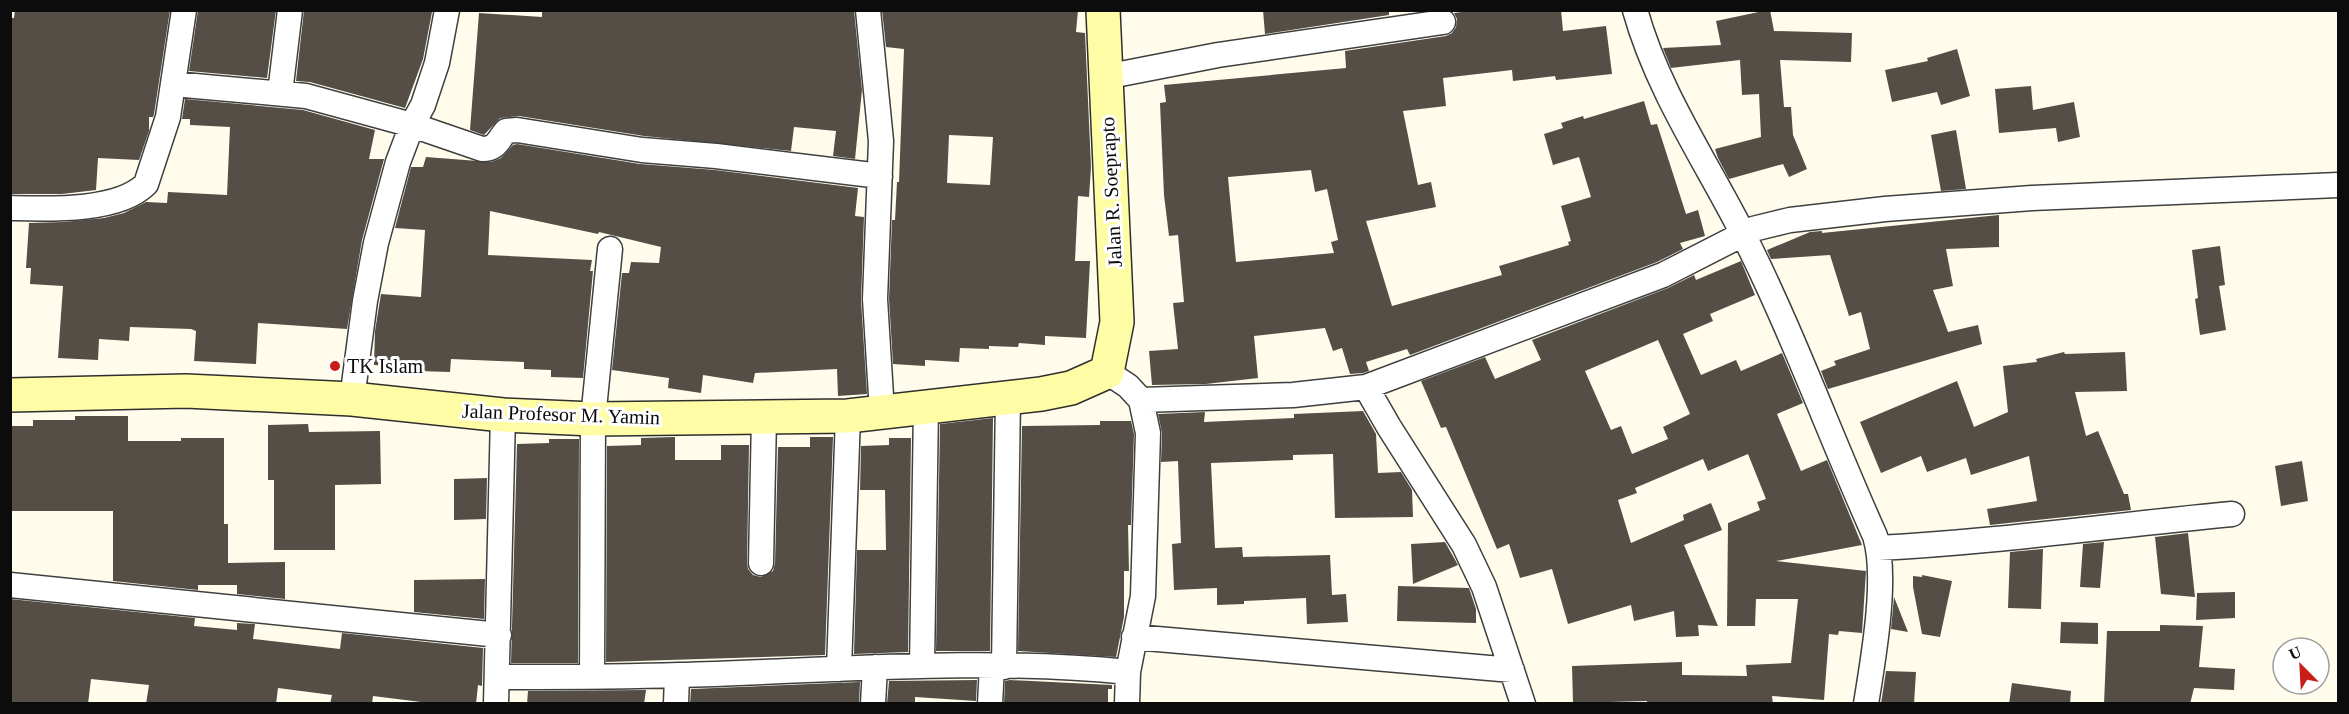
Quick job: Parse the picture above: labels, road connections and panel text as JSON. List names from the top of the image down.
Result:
{
  "streets": {
    "main road": ["Jalan R. Soeprapto", "Jalan Profesor M. Yamin"]
  },
  "crossings": [
    ["Jalan R. Soeprapto", "Jalan Profesor M. Yamin"]
  ],
  "places": ["TK Islam"],
  "north": "top left"
}
